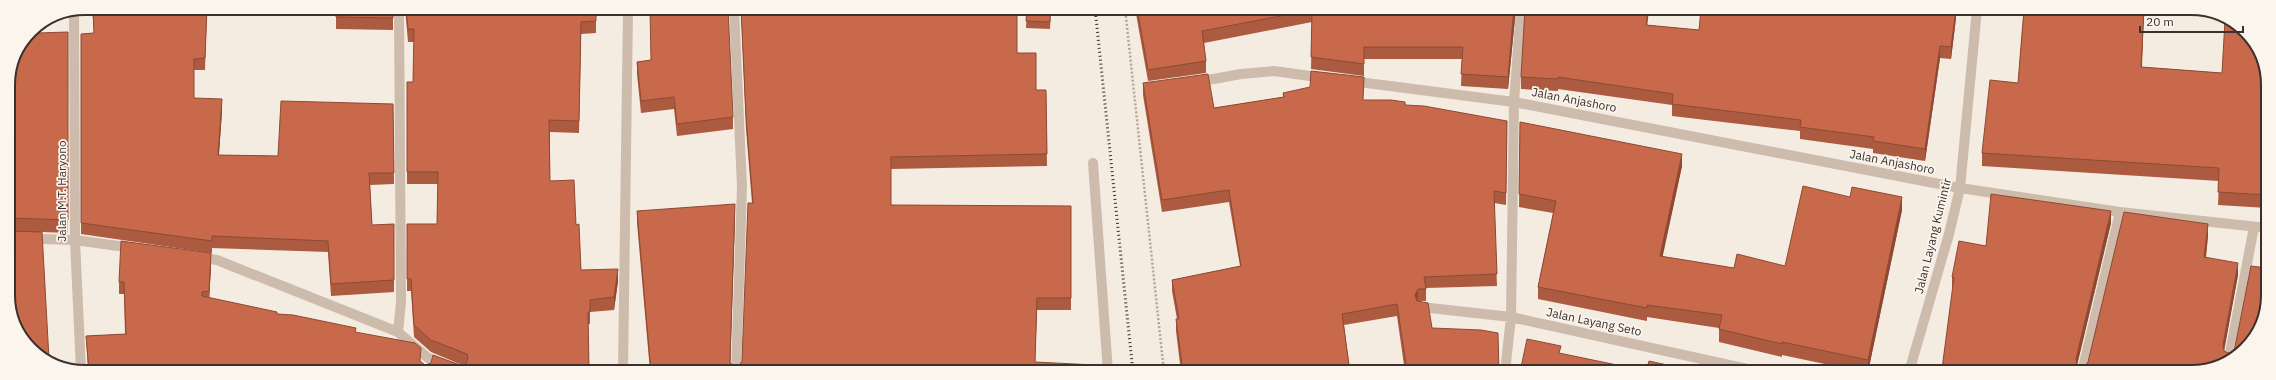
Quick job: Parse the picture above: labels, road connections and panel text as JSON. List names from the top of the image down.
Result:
{
  "streets": {
    "street": [
      "Jalan Anjashoro",
      "Jalan M.T. Haryono",
      "Jalan Layang Kumintir",
      "Jalan Layang Seto"
    ]
  },
  "crossings": [
    ["Jalan Anjashoro", "Jalan Layang Kumintir"]
  ],
  "scale_bar": "20 m"
}
